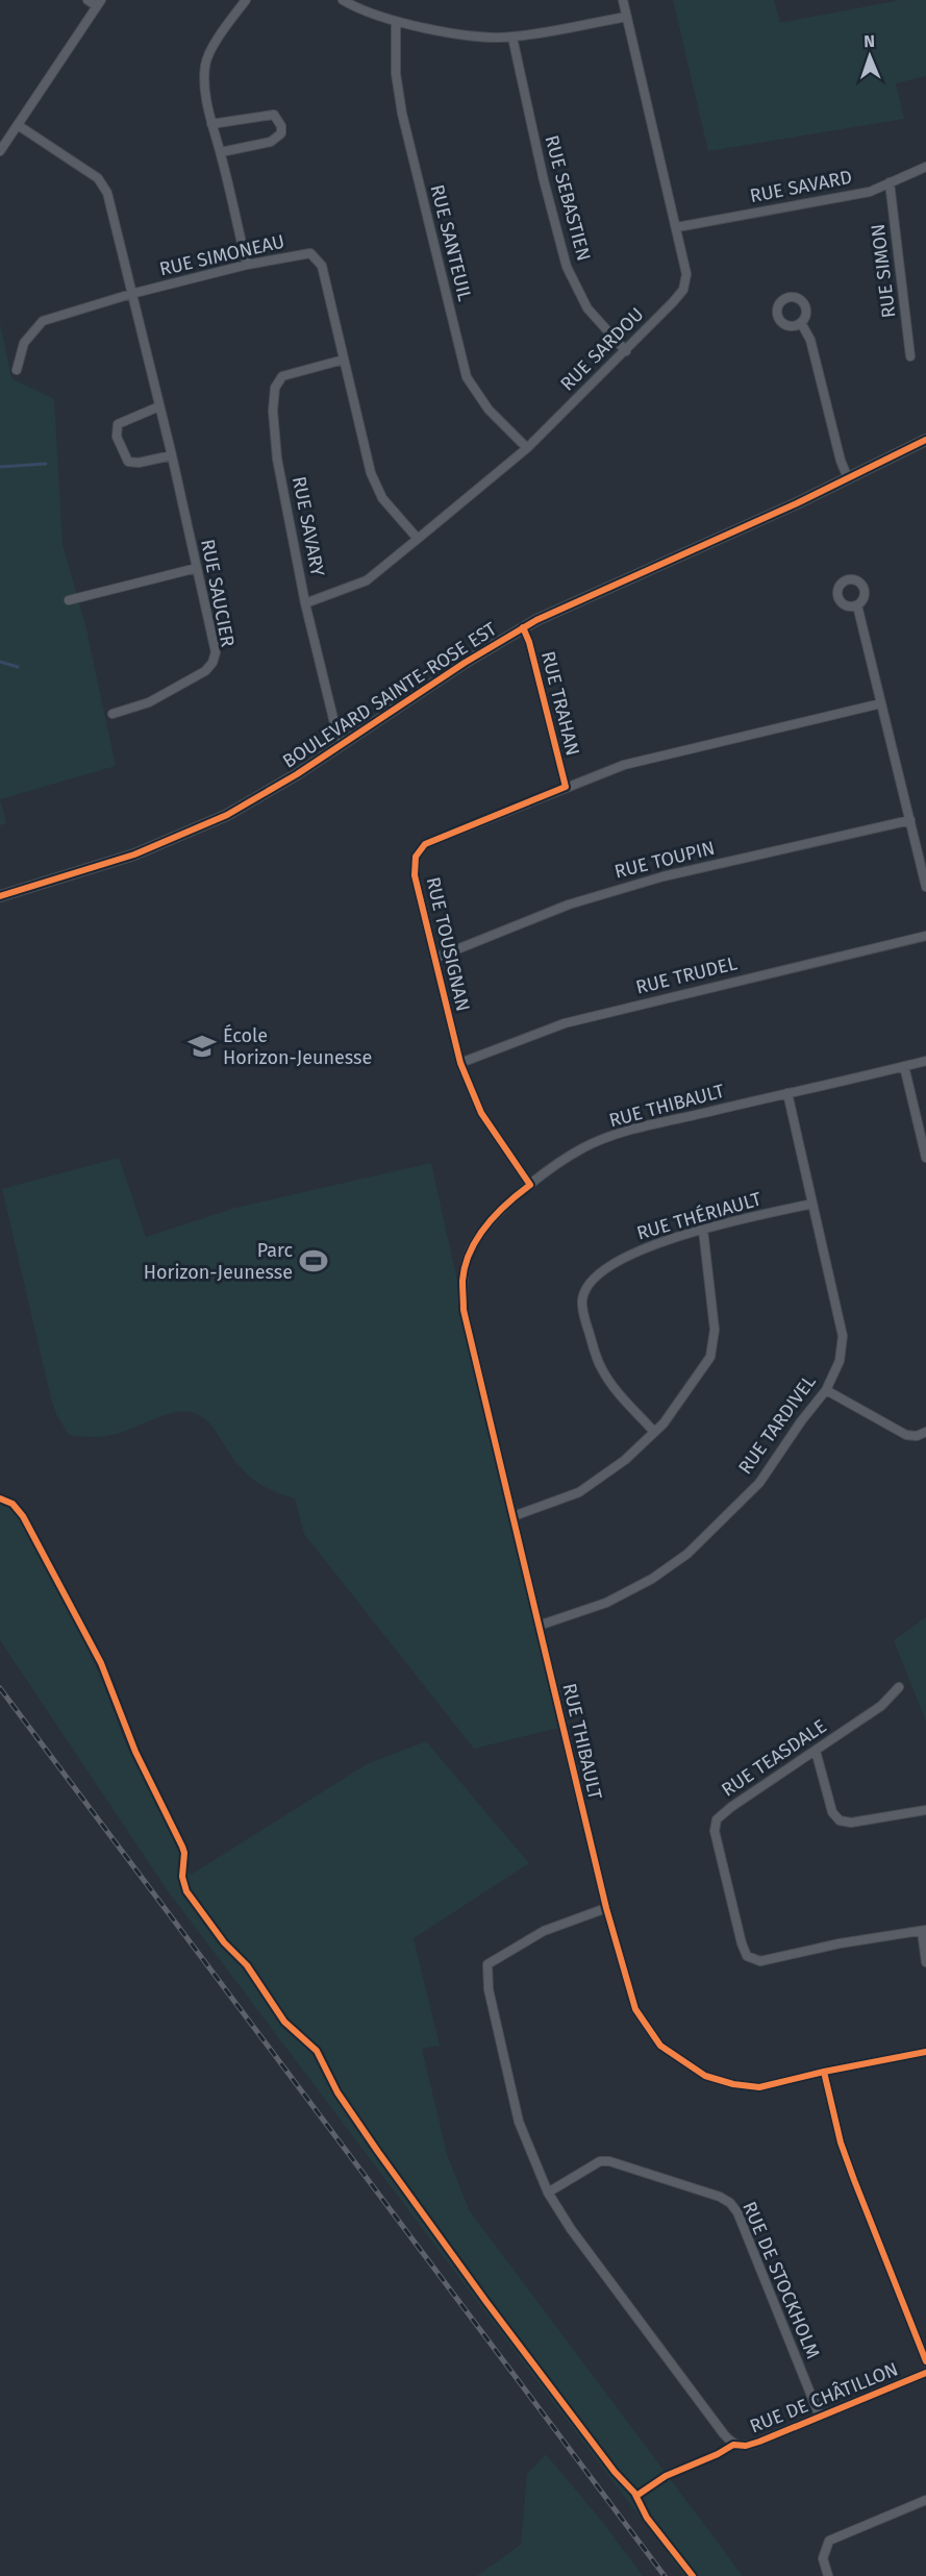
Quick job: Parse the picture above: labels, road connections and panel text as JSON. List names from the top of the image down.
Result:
{
  "streets": {
    "street": [
      "RUE SAVARD",
      "RUE SEBASTIEN",
      "RUE SANTEUIL",
      "RUE SIMONEAU",
      "RUE SIMON",
      "RUE SARDOU",
      "RUE SAVARY",
      "RUE SAUCIER",
      "BOULEVARD SAINTE-ROSE EST",
      "RUE TRAHAN",
      "RUE TOUPIN",
      "RUE TOUSIGNAN",
      "RUE TRUDEL",
      "RUE THIBAULT",
      "RUE THÉRIAULT",
      "RUE TARDIVEL",
      "RUE TEASDALE",
      "RUE DE STOCKHOLM",
      "RUE DE CHÂTILLON"
    ]
  },
  "crossings": [
    ["RUE SAVARD", "RUE SIMON"],
    ["RUE SAVARD", "RUE SARDOU"],
    ["RUE SEBASTIEN", "RUE SARDOU"],
    ["RUE SANTEUIL", "RUE SARDOU"],
    ["RUE SIMONEAU", "RUE SARDOU"],
    ["RUE SIMONEAU", "RUE SAVARY"],
    ["RUE SIMONEAU", "RUE SAUCIER"],
    ["RUE SARDOU", "RUE SAVARY"],
    ["RUE SAVARY", "BOULEVARD SAINTE-ROSE EST"],
    ["BOULEVARD SAINTE-ROSE EST", "RUE TRAHAN"],
    ["RUE TRAHAN", "RUE TOUSIGNAN"],
    ["RUE TOUPIN", "RUE TOUSIGNAN"],
    ["RUE TOUSIGNAN", "RUE TRUDEL"],
    ["RUE TOUSIGNAN", "RUE THIBAULT"],
    ["RUE THIBAULT", "RUE TARDIVEL"],
    ["RUE THIBAULT", "RUE DE CHÂTILLON"],
    ["RUE THÉRIAULT", "RUE TARDIVEL"],
    ["RUE DE STOCKHOLM", "RUE DE CHÂTILLON"]
  ],
  "places": {
    "school or university": ["École Horizon-Jeunesse"],
    "sports": ["Parc Horizon-Jeunesse"]
  },
  "north": "top"
}
